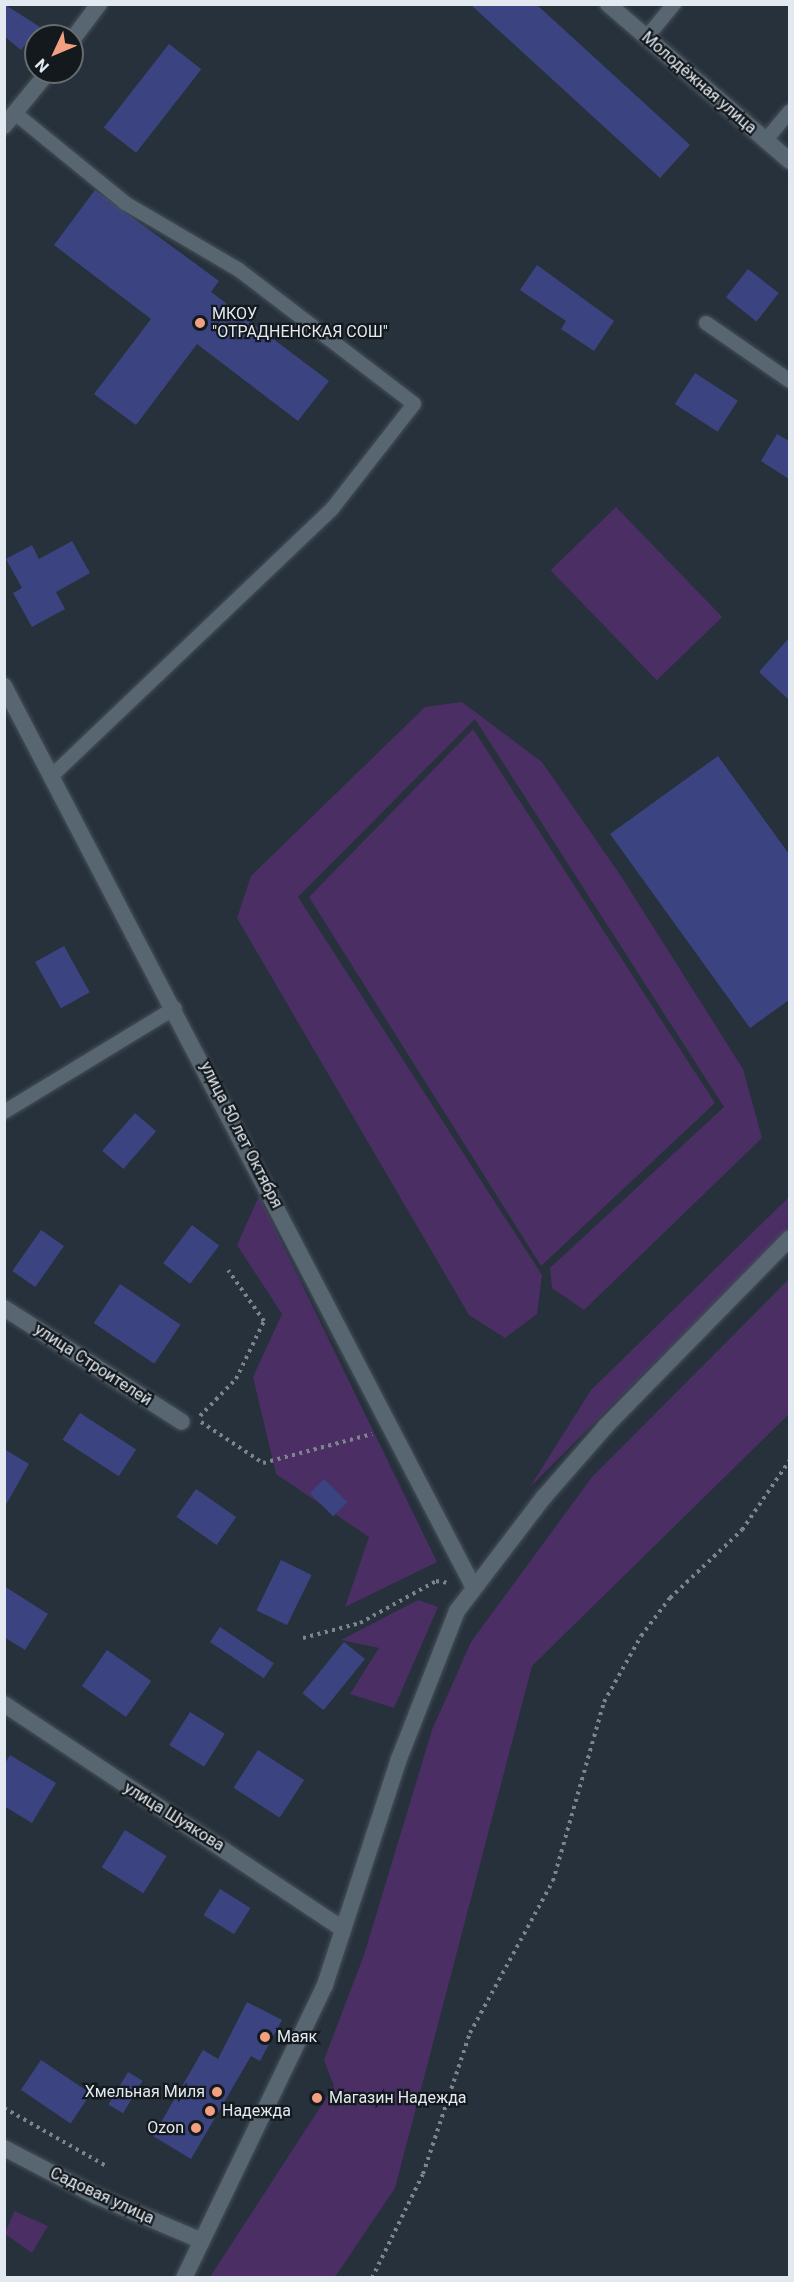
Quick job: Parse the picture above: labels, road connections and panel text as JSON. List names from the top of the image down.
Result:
{
  "streets": {
    "street": [
      "Молодёжная улица",
      "улица 50 лет Октября",
      "улица Строителей",
      "улица Шуякова",
      "Садовая улица"
    ]
  },
  "places": [
    "МКОУ \"ОТРАДНЕНСКАЯ СОШ\"",
    "Маяк",
    "Хмельная Миля",
    "Магазин Надежда",
    "Надежда",
    "Ozon"
  ],
  "north": "bottom left"
}
